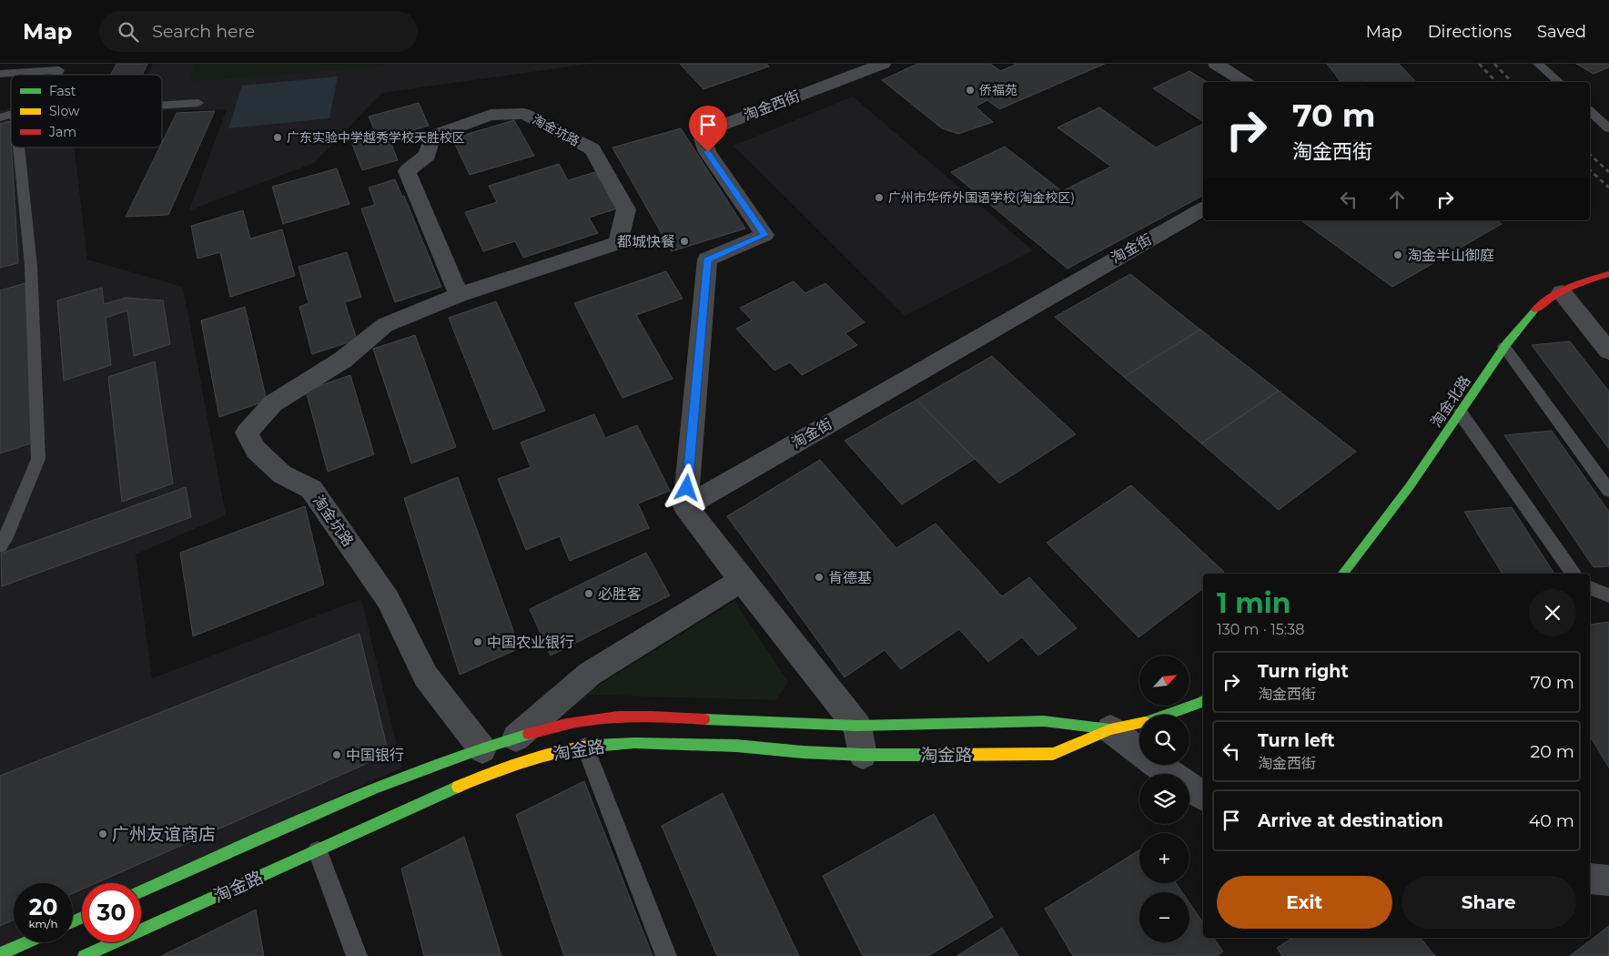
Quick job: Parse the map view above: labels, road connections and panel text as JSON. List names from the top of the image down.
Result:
{
  "streets": {
    "street": [
      "淘金西街",
      "淘金坑路",
      "淘金街",
      "淘金北路",
      "淘金路"
    ]
  },
  "crossings": [
    ["淘金西街", "淘金街"],
    ["淘金坑路", "淘金路"]
  ],
  "places": [
    "侨福苑",
    "广东实验中学越秀学校天胜校区",
    "广州市华侨外国语学校(淘金校区)",
    "都城快餐",
    "淘金半山御庭",
    "肯德基",
    "必胜客",
    "中国农业银行",
    "中国银行",
    "广州友谊商店"
  ],
  "legend": ["Fast", "Slow", "Jam"],
  "north": "top right",
  "page": {
    "header": "Map",
    "search": "Search here",
    "nav": ["Map", "Directions", "Saved"],
    "turn": ["70 m", "淘金西街"],
    "heading": ["1 min", "130 m · 15:38"],
    "list": [
      {
        "name": "Turn right",
        "note": "淘金西街",
        "value": "70 m"
      },
      {
        "name": "Turn left",
        "note": "淘金西街",
        "value": "20 m"
      },
      {
        "name": "Arrive at destination",
        "value": "40 m"
      }
    ],
    "map_buttons": ["+", "−"],
    "buttons": ["Exit", "Share"],
    "speed": "20 km/h",
    "limit": "30"
  }
}
